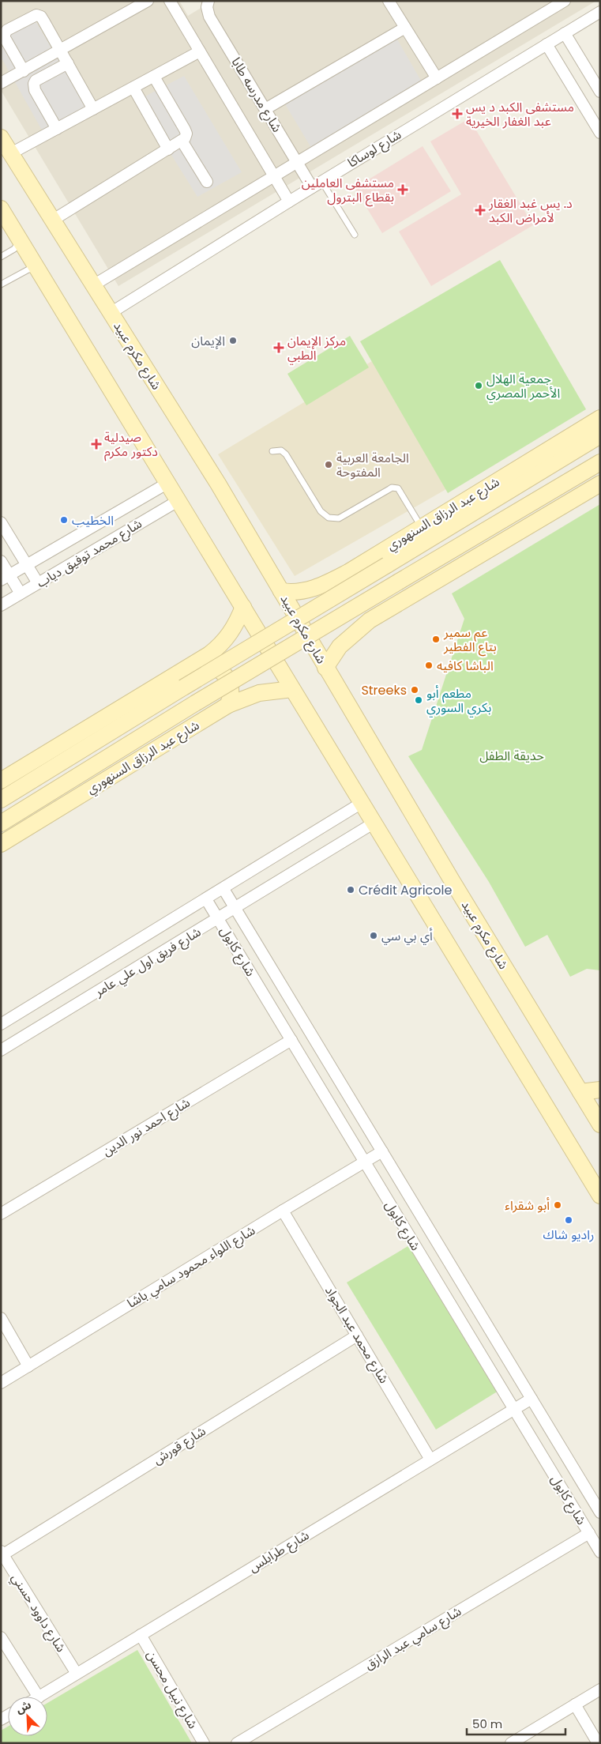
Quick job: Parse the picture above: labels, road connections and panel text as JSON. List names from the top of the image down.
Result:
{
  "streets": {
    "street": [
      "شارع مدرسه طابا",
      "شارع لوساكا",
      "شارع مكرم عبيد",
      "شارع عبد الرزاق السنهوري",
      "شارع محمد توفيق دياب",
      "شارع كابول",
      "شارع فريق اول علي عامر",
      "شارع احمد نور الدين",
      "شارع اللواء محمود سامي باشا",
      "شارع محمد عبد الجواد",
      "شارع قورش",
      "شارع طرابلس",
      "شارع داوود حسني",
      "شارع سامي عبد الرازق",
      "شارع نبيل محسن"
    ]
  },
  "crossings": [
    ["شارع مدرسه طابا", "شارع لوساكا"],
    ["شارع لوساكا", "شارع مكرم عبيد"],
    ["شارع مكرم عبيد", "شارع عبد الرزاق السنهوري"],
    ["شارع كابول", "شارع فريق اول علي عامر"],
    ["شارع كابول", "شارع احمد نور الدين"],
    ["شارع كابول", "شارع اللواء محمود سامي باشا"],
    ["شارع كابول", "شارع طرابلس"],
    ["شارع كابول", "شارع سامي عبد الرازق"],
    ["شارع اللواء محمود سامي باشا", "شارع محمد عبد الجواد"],
    ["شارع محمد عبد الجواد", "شارع قورش"],
    ["شارع محمد عبد الجواد", "شارع طرابلس"],
    ["شارع قورش", "شارع داوود حسني"],
    ["شارع طرابلس", "شارع داوود حسني"],
    ["شارع طرابلس", "شارع نبيل محسن"]
  ],
  "parks": ["حديقة الطفل"],
  "places": {
    "health": [
      "مستشفى الكبد د يس عبد الغفار الخيرية",
      "مستشفى العاملين بقطاع البترول",
      "د. يس غبد الغقار لأمراض الكبد",
      "مركز الإيمان الطبي",
      "صيدلية دكتور مكرم"
    ],
    "other": [
      "الإيمان",
      "جمعية الهلال الأحمر المصري",
      "الجامعة العربية المفتوحة",
      "الخطيب",
      "عم سمير بتاع الفطير",
      "الباشا كافيه",
      "Streeks",
      "مطعم أبو بكري السوري",
      "Crédit Agricole",
      "أي بي سي",
      "أبو شقراء",
      "راديو شاك"
    ]
  },
  "scale_bar": "50 m",
  "north": "top left"
}
